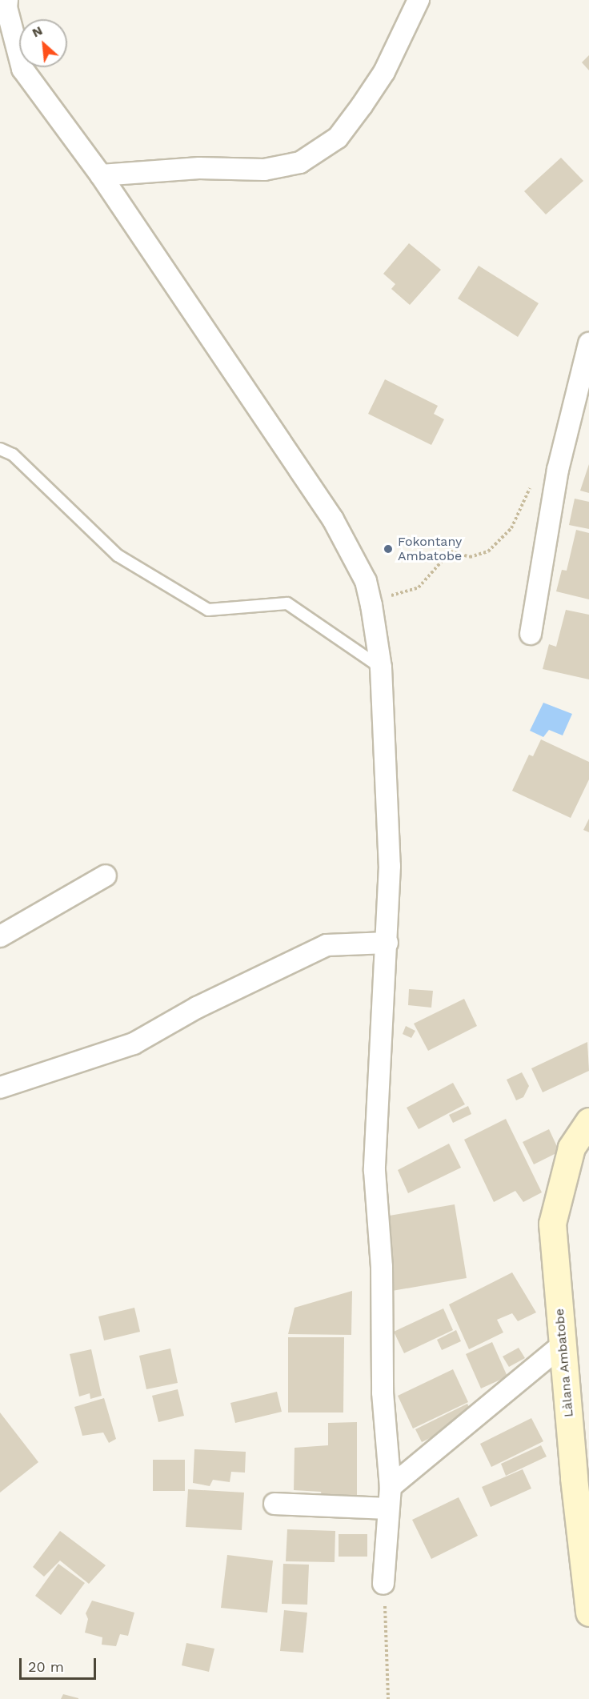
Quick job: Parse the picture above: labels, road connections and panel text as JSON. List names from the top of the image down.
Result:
{
  "streets": {
    "street": ["Làlana Ambatobe"]
  },
  "places": ["Fokontany Ambatobe"],
  "scale_bar": "20 m",
  "north": "top left"
}
